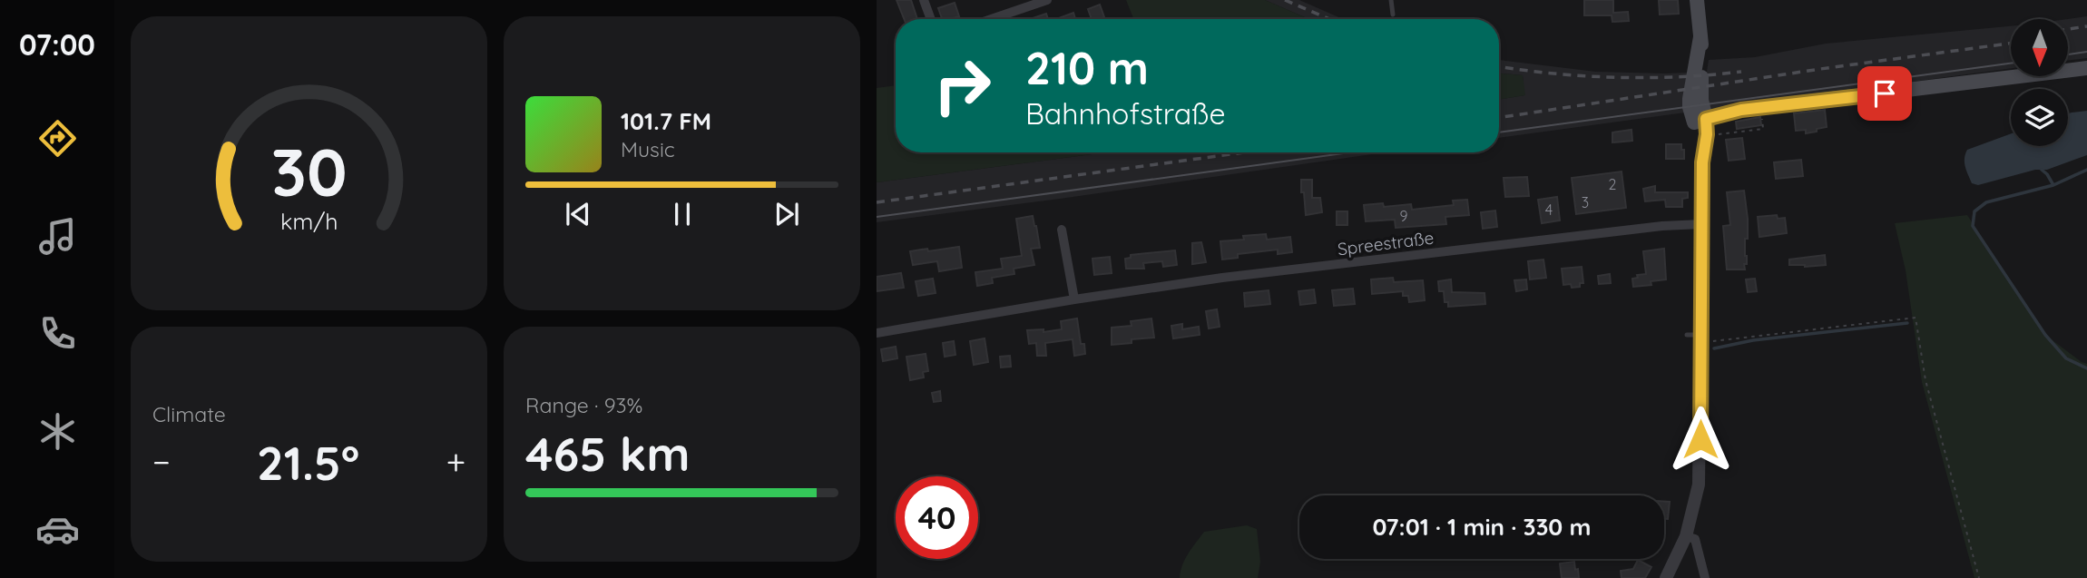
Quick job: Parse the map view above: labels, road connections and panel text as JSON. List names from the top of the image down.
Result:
{
  "streets": {
    "street": ["Spreestraße"]
  },
  "house_numbers": [
    "2",
    "3",
    "4",
    "9"
  ],
  "north": "bottom",
  "page": {
    "tabs": "07:00",
    "turn": ["210 m", "Bahnhofstraße"],
    "song": ["101.7 FM", "Music"],
    "tile": [
      "Climate",
      ["Range · 93%", "465 km"]
    ],
    "heat": ["−", "21.5°", "+"],
    "limit": "40",
    "trip": "07:01 · 1 min · 330 m",
    "gauge": ["30", "km/h"]
  }
}
